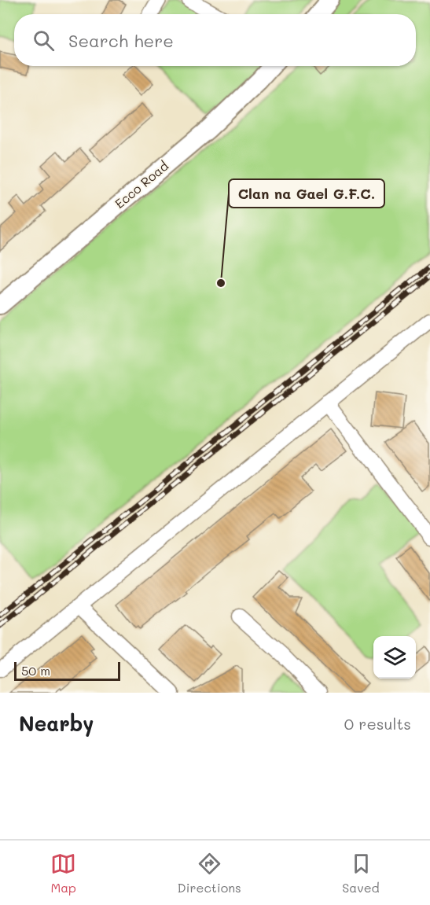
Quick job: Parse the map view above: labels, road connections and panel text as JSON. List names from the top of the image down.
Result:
{
  "streets": {
    "street": ["Ecco Road"]
  },
  "places": ["Clan na Gael G.F.C."],
  "scale_bar": "50 m",
  "page": {
    "search": "Search here",
    "scale": "50 m",
    "heading": ["Nearby", "0 results"],
    "nav": ["Map", "Directions", "Saved"]
  }
}
